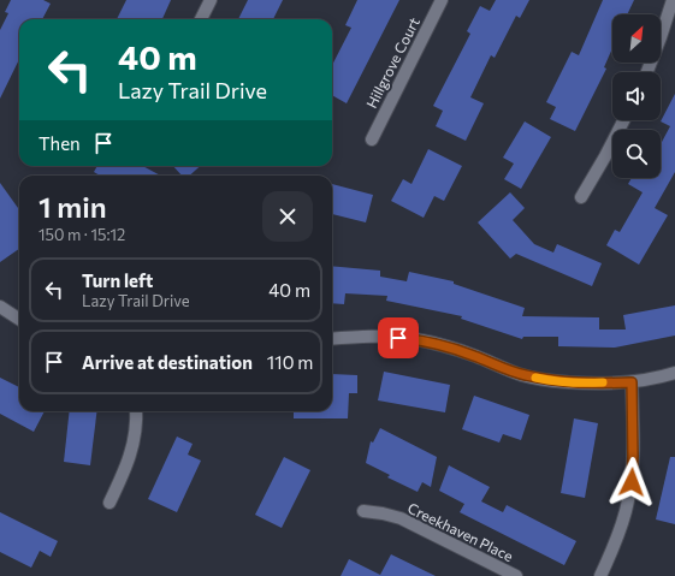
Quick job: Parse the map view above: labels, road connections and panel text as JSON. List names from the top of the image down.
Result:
{
  "streets": {
    "street": ["Hillgrove Court", "Creekhaven Place"]
  },
  "north": "top right",
  "page": {
    "turn": ["40 m", "Lazy Trail Drive"],
    "then": "Then",
    "heading": ["1 min", "150 m · 15:12"],
    "list": [
      {
        "name": "Turn left",
        "note": "Lazy Trail Drive",
        "value": "40 m"
      },
      {
        "name": "Arrive at destination",
        "value": "110 m"
      }
    ]
  }
}
